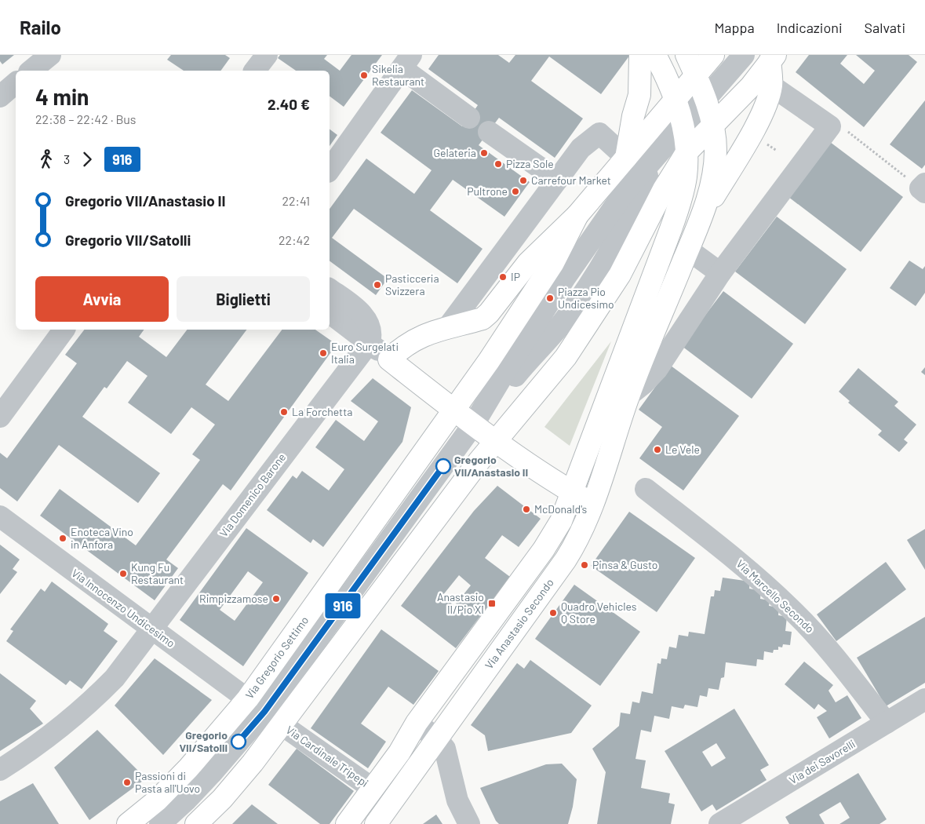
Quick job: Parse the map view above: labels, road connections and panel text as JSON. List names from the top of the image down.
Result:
{
  "streets": {
    "main road": ["Via Anastasio Secondo", "Via Gregorio Settimo"],
    "street": [
      "Via Domenico Barone",
      "Via Marcello Secondo",
      "Via Innocenzo Undicesimo",
      "Via Cardinale Tripepi",
      "Via dei Savorelli"
    ]
  },
  "crossings": [
    ["Via Domenico Barone", "Via Innocenzo Undicesimo"],
    ["Via Marcello Secondo", "Via dei Savorelli"],
    ["Via Innocenzo Undicesimo", "Via Gregorio Settimo"],
    ["Via Innocenzo Undicesimo", "Via Cardinale Tripepi"],
    ["Via Gregorio Settimo", "Via Cardinale Tripepi"]
  ],
  "places": {
    "other": [
      "Sikelia Restaurant",
      "Gelateria",
      "Pizza Sole",
      "Carrefour Market",
      "Pultrone",
      "IP",
      "Pasticceria Svizzera",
      "Piazza Pio Undicesimo",
      "Euro Surgelati Italia",
      "La Forchetta",
      "Le Vele",
      "Gregorio VII/Anastasio II",
      "McDonald's",
      "Enoteca Vino in Anfora",
      "Pinsa & Gusto",
      "Kung Fu Restaurant",
      "Rimpizzamose",
      "Quadro Vehicles Q Store",
      "Gregorio VII/Satolli",
      "Passioni di Pasta all'Uovo"
    ],
    "transit": ["Anastasio II/Pio XI"]
  },
  "lines": ["bus line 916"],
  "page": {
    "header": "Railo",
    "nav": ["Mappa", "Indicazioni", "Salvati"],
    "on_map": "916",
    "heading": ["4 min", "22:38 – 22:42 · Bus", "2.40 €"],
    "legs": ["3", "916"],
    "list": [
      {
        "name": "Gregorio VII/Anastasio II",
        "value": "22:41"
      },
      {
        "name": "Gregorio VII/Satolli",
        "value": "22:42"
      }
    ],
    "buttons": ["Avvia", "Biglietti"]
  }
}
